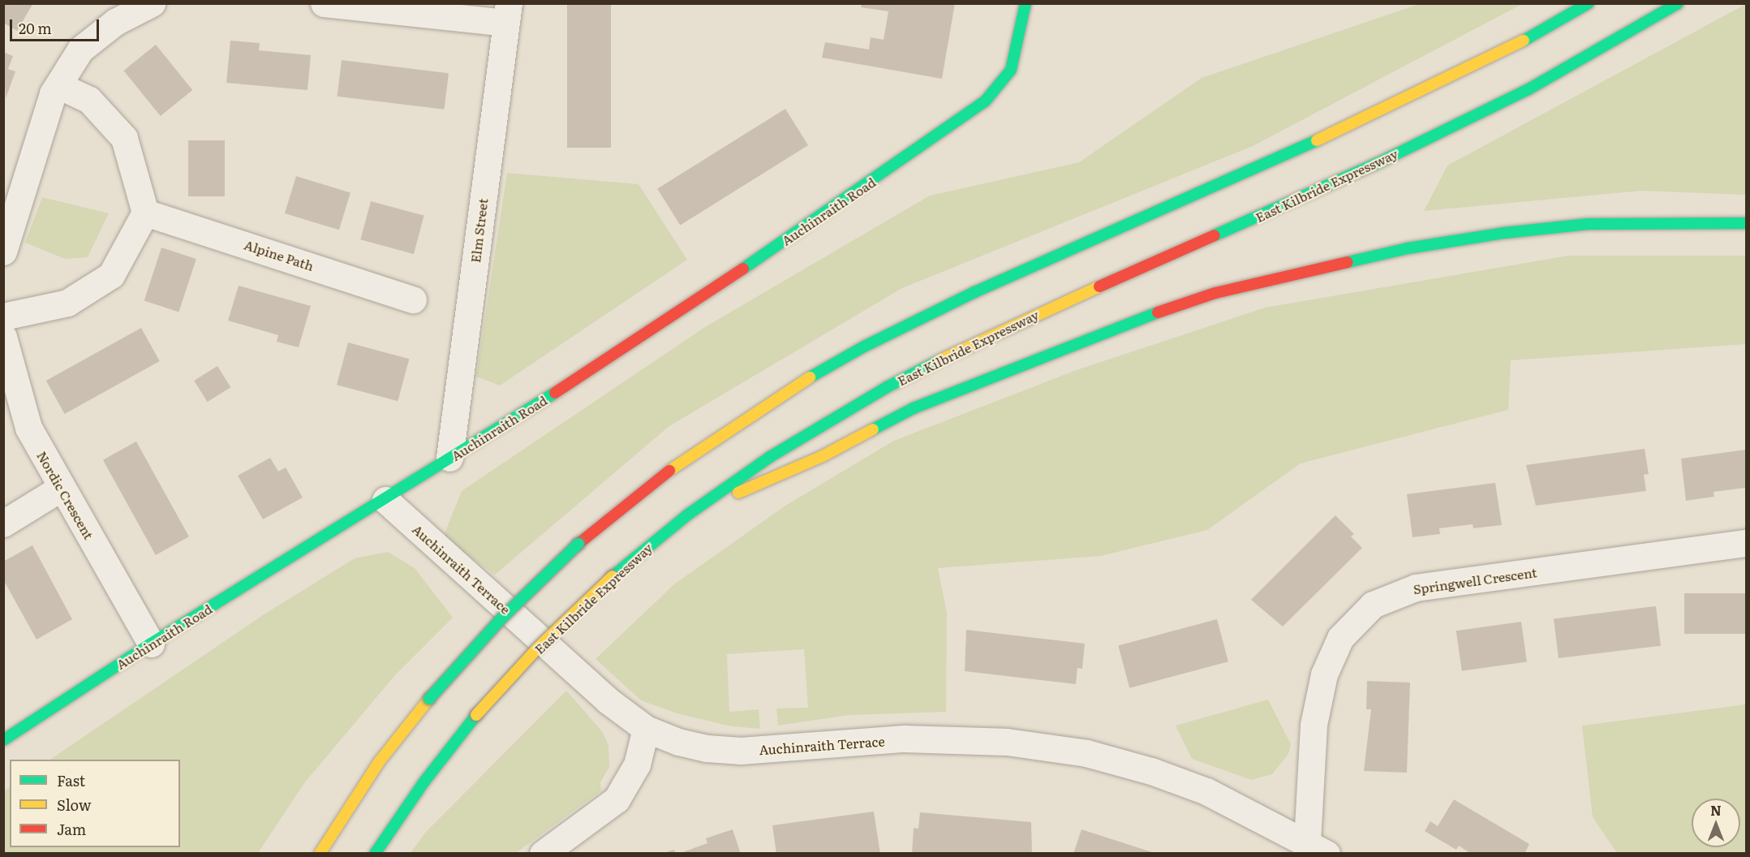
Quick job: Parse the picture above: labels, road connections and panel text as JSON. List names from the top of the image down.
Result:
{
  "streets": {
    "main road": ["East Kilbride Expressway", "Auchinraith Road"],
    "street": [
      "Elm Street",
      "Alpine Path",
      "Nordic Crescent",
      "Auchinraith Terrace",
      "Springwell Crescent"
    ]
  },
  "crossings": [
    ["Auchinraith Road", "Elm Street"],
    ["Auchinraith Road", "Nordic Crescent"],
    ["Auchinraith Road", "Auchinraith Terrace"],
    ["Auchinraith Terrace", "Springwell Crescent"]
  ],
  "legend": ["Fast", "Slow", "Jam"],
  "scale_bar": "20 m",
  "north": "top"
}
